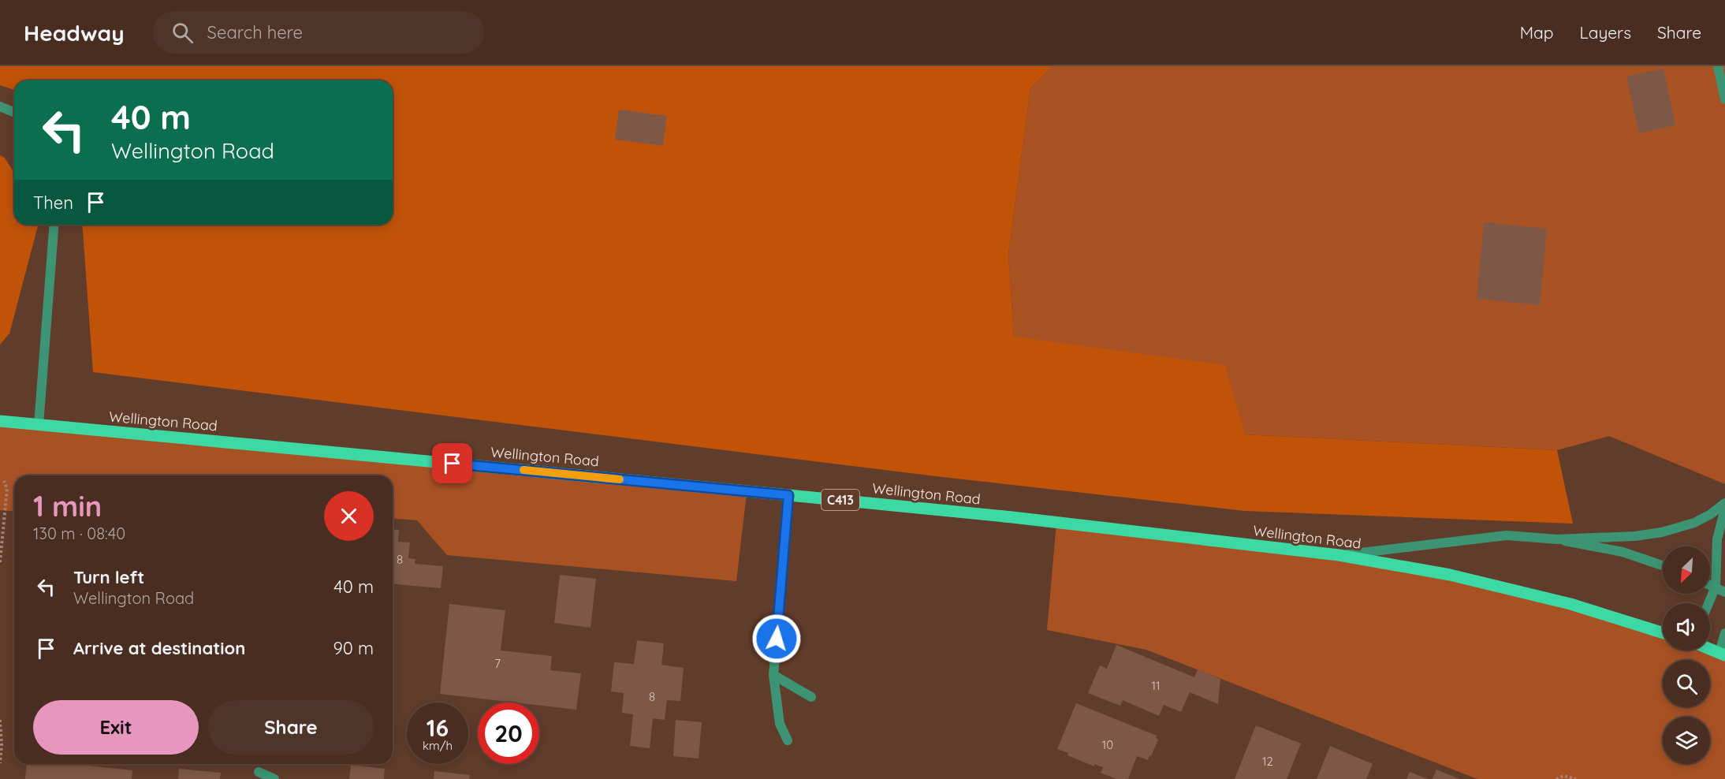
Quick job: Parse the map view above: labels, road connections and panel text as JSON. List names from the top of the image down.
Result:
{
  "streets": {
    "main road": ["Wellington Road", "C413"]
  },
  "house_numbers": [
    "8",
    "7",
    "11",
    "8",
    "10",
    "12"
  ],
  "north": "bottom left",
  "page": {
    "header": "Headway",
    "search": "Search here",
    "nav": ["Map", "Layers", "Share"],
    "turn": ["40 m", "Wellington Road"],
    "then": "Then",
    "heading": ["1 min", "130 m · 08:40"],
    "list": [
      {
        "name": "Turn left",
        "note": "Wellington Road",
        "value": "40 m"
      },
      {
        "name": "Arrive at destination",
        "value": "90 m"
      }
    ],
    "buttons": ["Exit", "Share"],
    "speed": "16 km/h",
    "limit": "20"
  }
}
